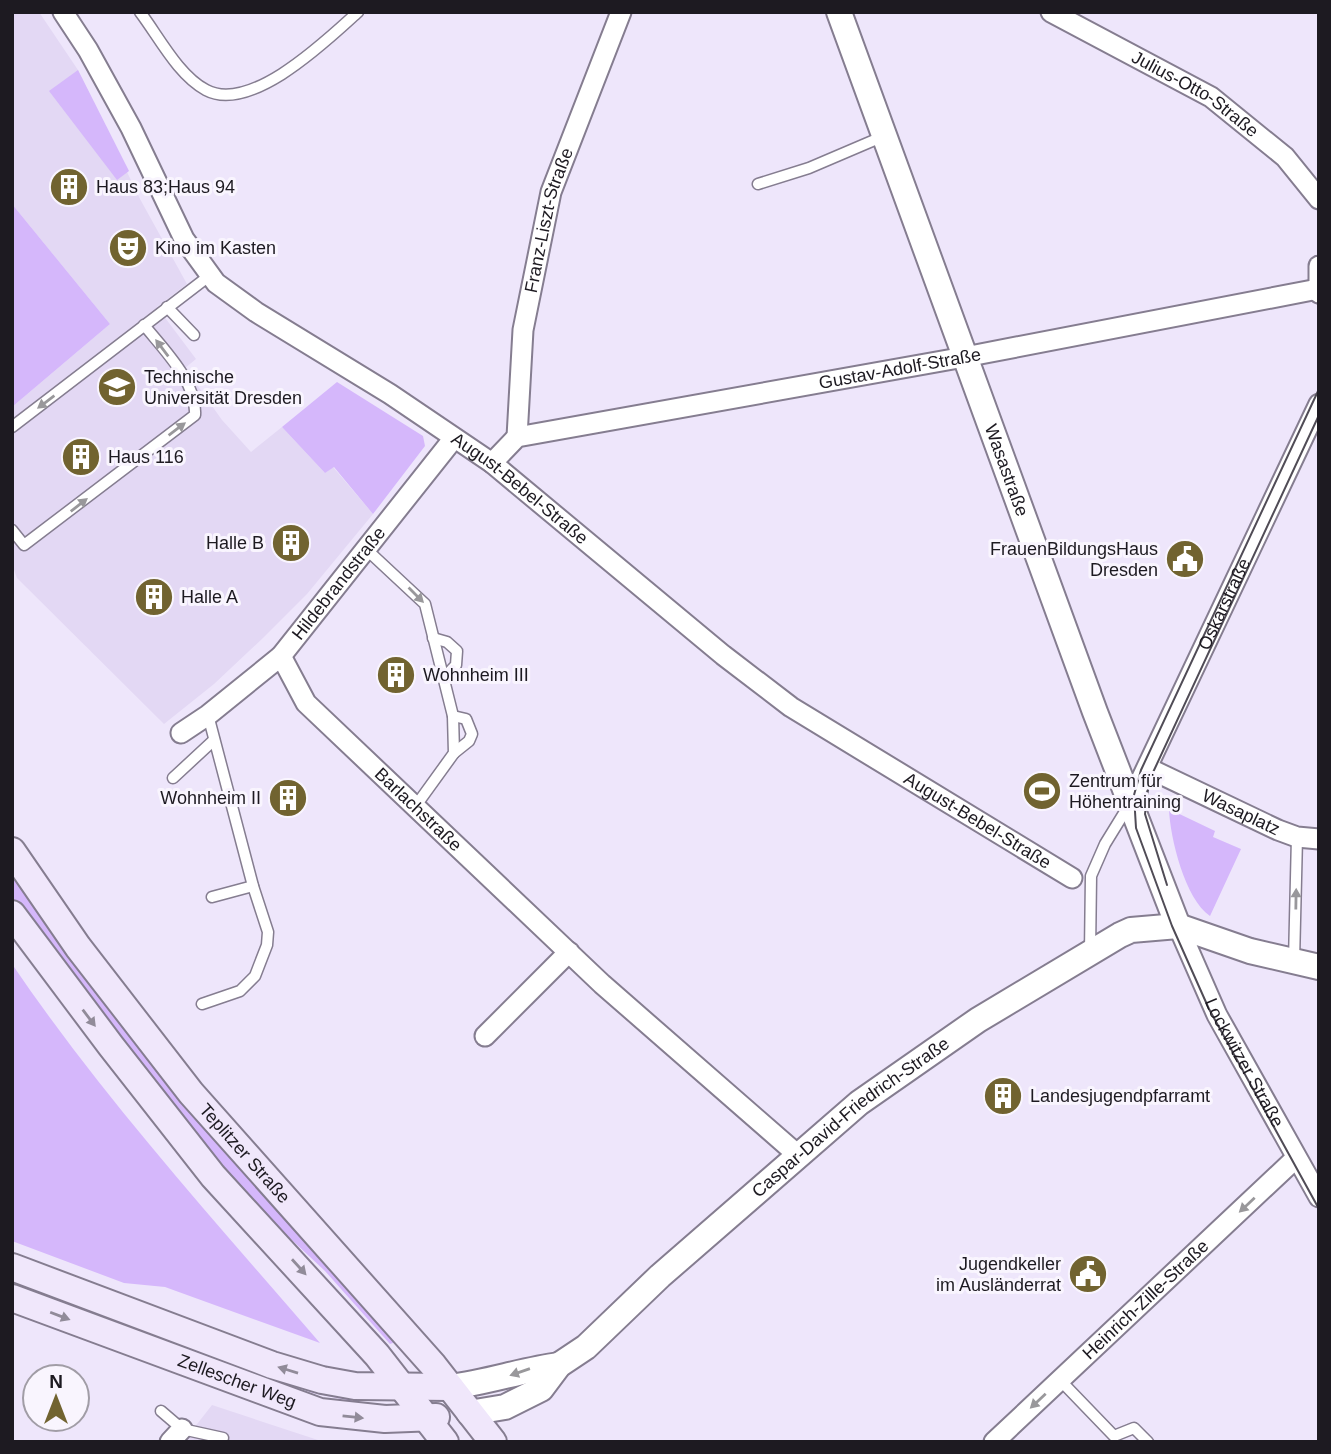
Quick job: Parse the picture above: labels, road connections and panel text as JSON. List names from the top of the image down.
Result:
{
  "streets": {
    "main road": ["Teplitzer Straße", "Zellescher Weg"],
    "street": [
      "Julius-Otto-Straße",
      "Franz-Liszt-Straße",
      "Gustav-Adolf-Straße",
      "Wasastraße",
      "August-Bebel-Straße",
      "Hildebrandstraße",
      "Oskarstraße",
      "Barlachstraße",
      "Wasaplatz",
      "Lockwitzer Straße",
      "Caspar-David-Friedrich-Straße",
      "Heinrich-Zille-Straße"
    ]
  },
  "crossings": [
    ["Franz-Liszt-Straße", "Gustav-Adolf-Straße"],
    ["Gustav-Adolf-Straße", "Wasastraße"],
    ["Wasastraße", "Oskarstraße"],
    ["Wasastraße", "Lockwitzer Straße"],
    ["Wasastraße", "Caspar-David-Friedrich-Straße"],
    ["August-Bebel-Straße", "Hildebrandstraße"],
    ["Hildebrandstraße", "Barlachstraße"],
    ["Oskarstraße", "Wasaplatz"],
    ["Barlachstraße", "Caspar-David-Friedrich-Straße"],
    ["Lockwitzer Straße", "Caspar-David-Friedrich-Straße"],
    ["Lockwitzer Straße", "Heinrich-Zille-Straße"],
    ["Caspar-David-Friedrich-Straße", "Teplitzer Straße"],
    ["Caspar-David-Friedrich-Straße", "Zellescher Weg"],
    ["Teplitzer Straße", "Zellescher Weg"]
  ],
  "one_way": ["Wasaplatz", "Heinrich-Zille-Straße"],
  "places": {
    "building": [
      "Haus 83;Haus 94",
      "Haus 116",
      "Halle B",
      "Halle A",
      "Wohnheim III",
      "Wohnheim II",
      "Landesjugendpfarramt"
    ],
    "theatre": ["Kino im Kasten"],
    "school or university": ["Technische Universität Dresden"],
    "public building": ["FrauenBildungsHaus Dresden", "Jugendkeller im Ausländerrat"],
    "sports": ["Zentrum für Höhentraining"]
  },
  "north": "top"
}
